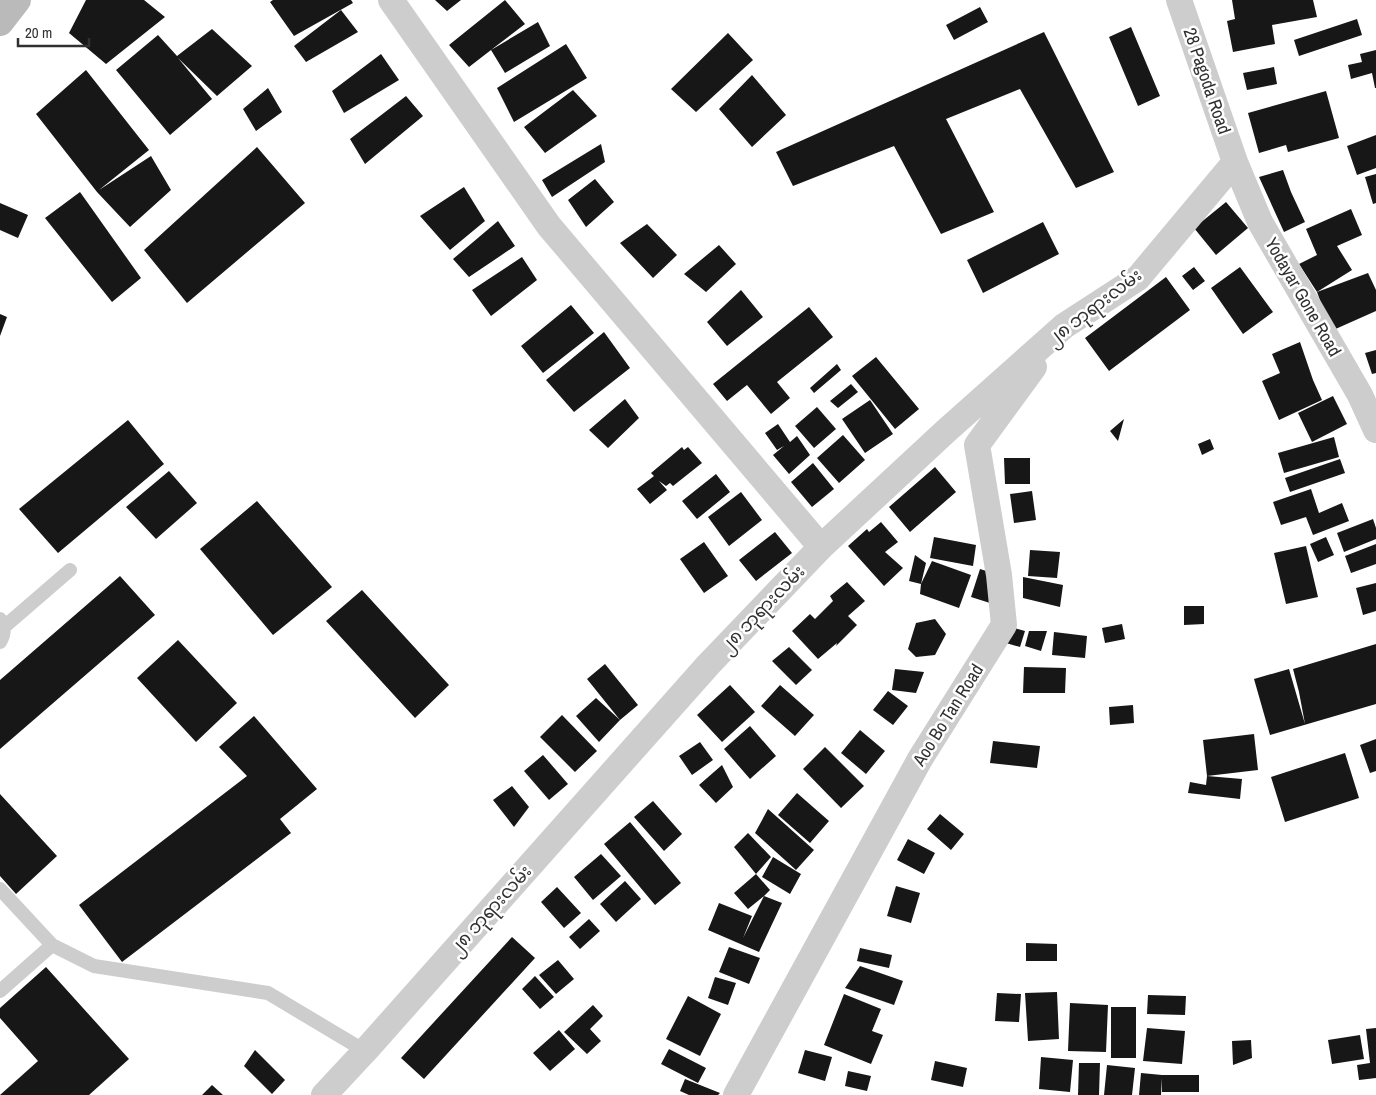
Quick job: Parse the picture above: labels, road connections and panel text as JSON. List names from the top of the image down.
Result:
{
  "streets": {
    "street": [
      "28 Pagoda Road",
      "Yodayar Gone Road",
      "၂၈ ဘုရားလမ်း",
      "Aoo Bo Tan Road"
    ]
  },
  "crossings": [
    ["28 Pagoda Road", "Yodayar Gone Road"],
    ["28 Pagoda Road", "၂၈ ဘုရားလမ်း"],
    ["Yodayar Gone Road", "၂၈ ဘုရားလမ်း"],
    ["၂၈ ဘုရားလမ်း", "Aoo Bo Tan Road"]
  ],
  "scale_bar": "20 m"
}
